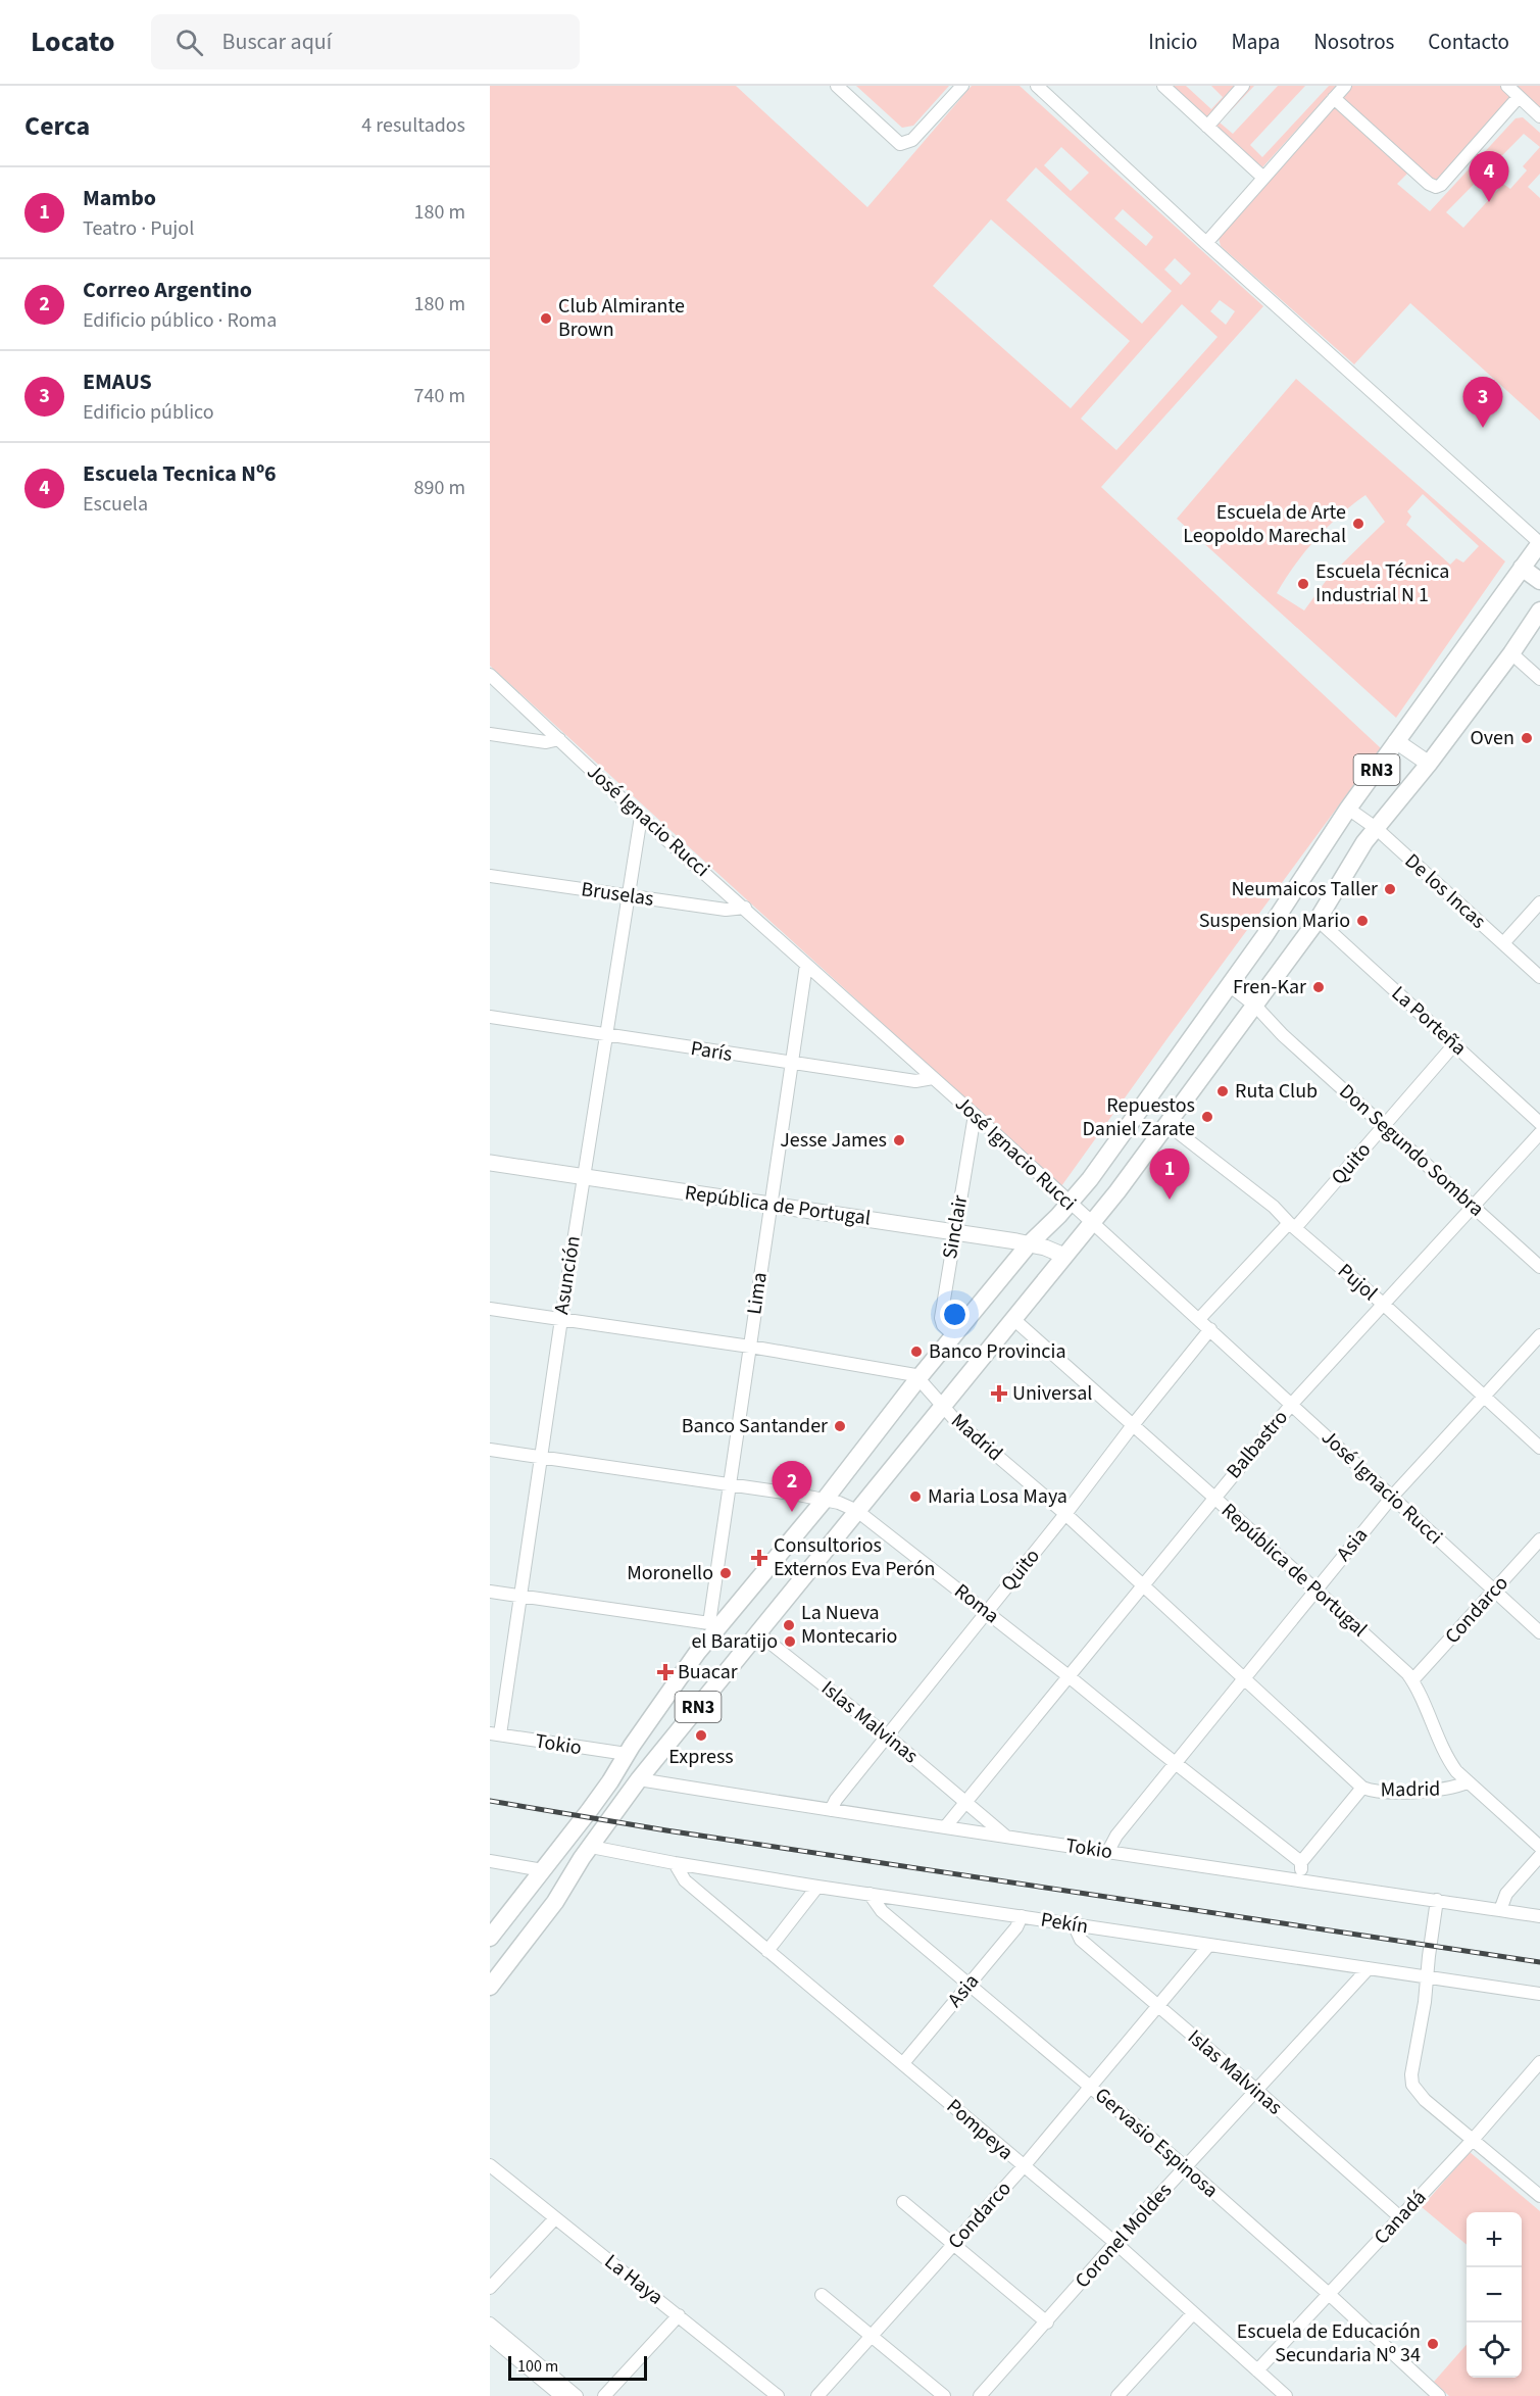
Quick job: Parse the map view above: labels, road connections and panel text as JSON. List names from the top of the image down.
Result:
{
  "streets": {
    "highway": ["RN3"],
    "main road": ["República de Portugal"],
    "street": [
      "José Ignacio Rucci",
      "De los Incas",
      "Bruselas",
      "La Porteña",
      "París",
      "Don Segundo Sombra",
      "Quito",
      "Sinclair",
      "Asunción",
      "Pujol",
      "Lima",
      "Madrid",
      "Balbastro",
      "Asia",
      "Roma",
      "Condarco",
      "Islas Malvinas",
      "Tokio",
      "Pekín",
      "Pompeya",
      "Gervasio Espinosa",
      "Canadá",
      "Coronel Moldes",
      "La Haya"
    ]
  },
  "crossings": [
    ["RN3", "José Ignacio Rucci"],
    ["RN3", "De los Incas"],
    ["RN3", "La Porteña"],
    ["RN3", "Don Segundo Sombra"],
    ["RN3", "República de Portugal"],
    ["RN3", "Sinclair"],
    ["RN3", "Pujol"],
    ["RN3", "Lima"],
    ["RN3", "Madrid"],
    ["RN3", "Roma"],
    ["RN3", "Islas Malvinas"],
    ["RN3", "Tokio"],
    ["RN3", "Pekín"],
    ["José Ignacio Rucci", "Bruselas"],
    ["José Ignacio Rucci", "París"],
    ["José Ignacio Rucci", "Quito"],
    ["José Ignacio Rucci", "Sinclair"],
    ["José Ignacio Rucci", "Asunción"],
    ["José Ignacio Rucci", "Lima"],
    ["José Ignacio Rucci", "Balbastro"],
    ["José Ignacio Rucci", "Asia"],
    ["José Ignacio Rucci", "Condarco"],
    ["Bruselas", "Asunción"],
    ["La Porteña", "Quito"],
    ["París", "Asunción"],
    ["París", "Lima"],
    ["Don Segundo Sombra", "Quito"],
    ["Don Segundo Sombra", "Balbastro"],
    ["Quito", "República de Portugal"],
    ["Quito", "Pujol"],
    ["Quito", "Madrid"],
    ["Quito", "Roma"],
    ["Quito", "Islas Malvinas"],
    ["Quito", "Tokio"],
    ["República de Portugal", "Sinclair"],
    ["República de Portugal", "Asunción"],
    ["República de Portugal", "Lima"],
    ["República de Portugal", "Madrid"],
    ["República de Portugal", "Balbastro"],
    ["República de Portugal", "Asia"],
    ["República de Portugal", "Condarco"],
    ["Asunción", "Roma"],
    ["Asunción", "Tokio"],
    ["Pujol", "Balbastro"],
    ["Pujol", "Asia"],
    ["Lima", "Roma"],
    ["Madrid", "Balbastro"],
    ["Madrid", "Asia"],
    ["Balbastro", "Roma"],
    ["Balbastro", "Islas Malvinas"],
    ["Balbastro", "Tokio"],
    ["Asia", "Roma"],
    ["Asia", "Tokio"],
    ["Asia", "Pekín"],
    ["Asia", "Pompeya"],
    ["Asia", "Gervasio Espinosa"],
    ["Condarco", "Islas Malvinas"],
    ["Condarco", "Pekín"],
    ["Condarco", "Pompeya"],
    ["Condarco", "Gervasio Espinosa"],
    ["Islas Malvinas", "Tokio"],
    ["Islas Malvinas", "Pekín"],
    ["Islas Malvinas", "Canadá"],
    ["Islas Malvinas", "Coronel Moldes"],
    ["Pekín", "Pompeya"],
    ["Pekín", "Gervasio Espinosa"],
    ["Pekín", "Coronel Moldes"],
    ["Pompeya", "Canadá"],
    ["Pompeya", "Coronel Moldes"],
    ["Gervasio Espinosa", "Canadá"],
    ["Gervasio Espinosa", "Coronel Moldes"]
  ],
  "places": {
    "other": [
      "Club Almirante Brown",
      "Escuela de Arte Leopoldo Marechal",
      "Escuela Técnica Industrial N 1",
      "Oven",
      "Neumaicos Taller",
      "Suspension Mario",
      "Fren-Kar",
      "Ruta Club",
      "Repuestos Daniel Zarate",
      "Jesse James",
      "Banco Provincia",
      "Banco Santander",
      "Maria Losa Maya",
      "Moronello",
      "La Nueva Montecario",
      "el Baratijo",
      "Express",
      "Escuela de Educación Secundaria Nº 34"
    ],
    "health": ["Universal", "Consultorios Externos Eva Perón", "Buacar"]
  },
  "scale_bar": "100 m",
  "page": {
    "header": "Locato",
    "search": "Buscar aquí",
    "nav": [
      "Inicio",
      "Mapa",
      "Nosotros",
      "Contacto"
    ],
    "heading": ["Cerca", "4 resultados"],
    "pins": [
      "4",
      "3",
      "1",
      "2"
    ],
    "list": [
      {
        "mark": "1",
        "name": "Mambo",
        "note": "Teatro · Pujol",
        "value": "180 m"
      },
      {
        "mark": "2",
        "name": "Correo Argentino",
        "note": "Edificio público · Roma",
        "value": "180 m"
      },
      {
        "mark": "3",
        "name": "EMAUS",
        "note": "Edificio público",
        "value": "740 m"
      },
      {
        "mark": "4",
        "name": "Escuela Tecnica Nº6",
        "note": "Escuela",
        "value": "890 m"
      }
    ],
    "map_buttons": ["+", "−"],
    "scale": "100 m"
  }
}
